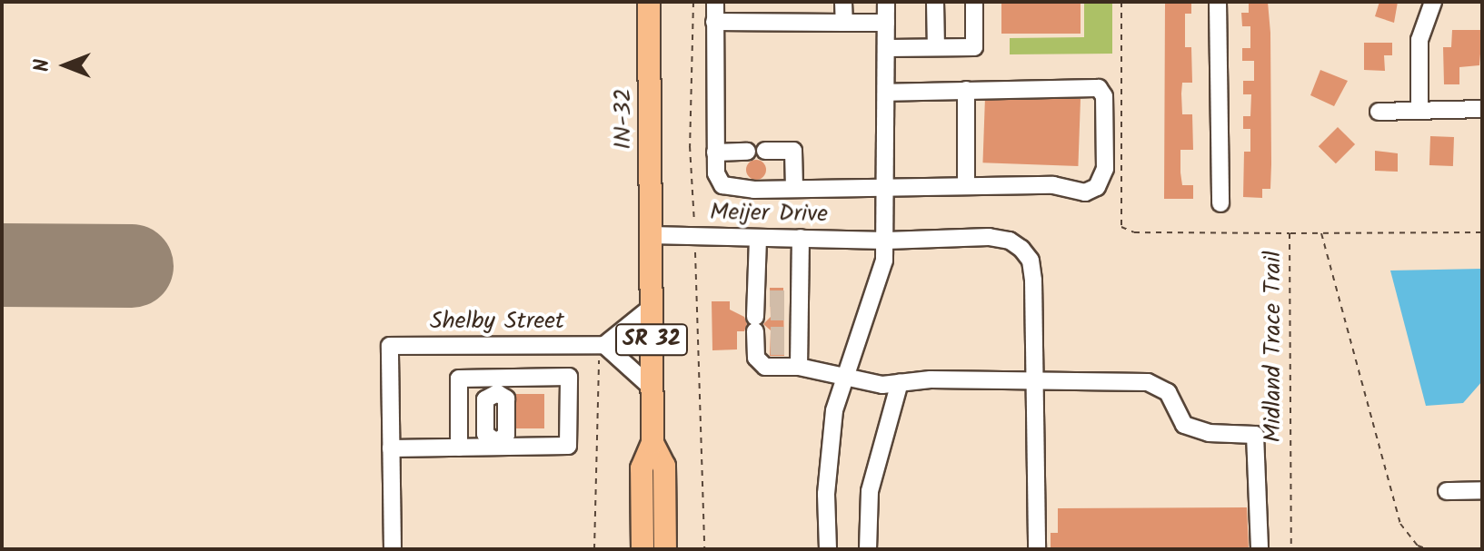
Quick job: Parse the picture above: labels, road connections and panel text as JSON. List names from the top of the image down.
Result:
{
  "streets": {
    "main road": ["IN-32", "SR 32"],
    "street": ["Meijer Drive", "Shelby Street"],
    "path": ["Midland Trace Trail"]
  },
  "crossings": [
    ["IN-32", "Meijer Drive"],
    ["IN-32", "SR 32"],
    ["Meijer Drive", "SR 32"]
  ],
  "north": "left"
}
